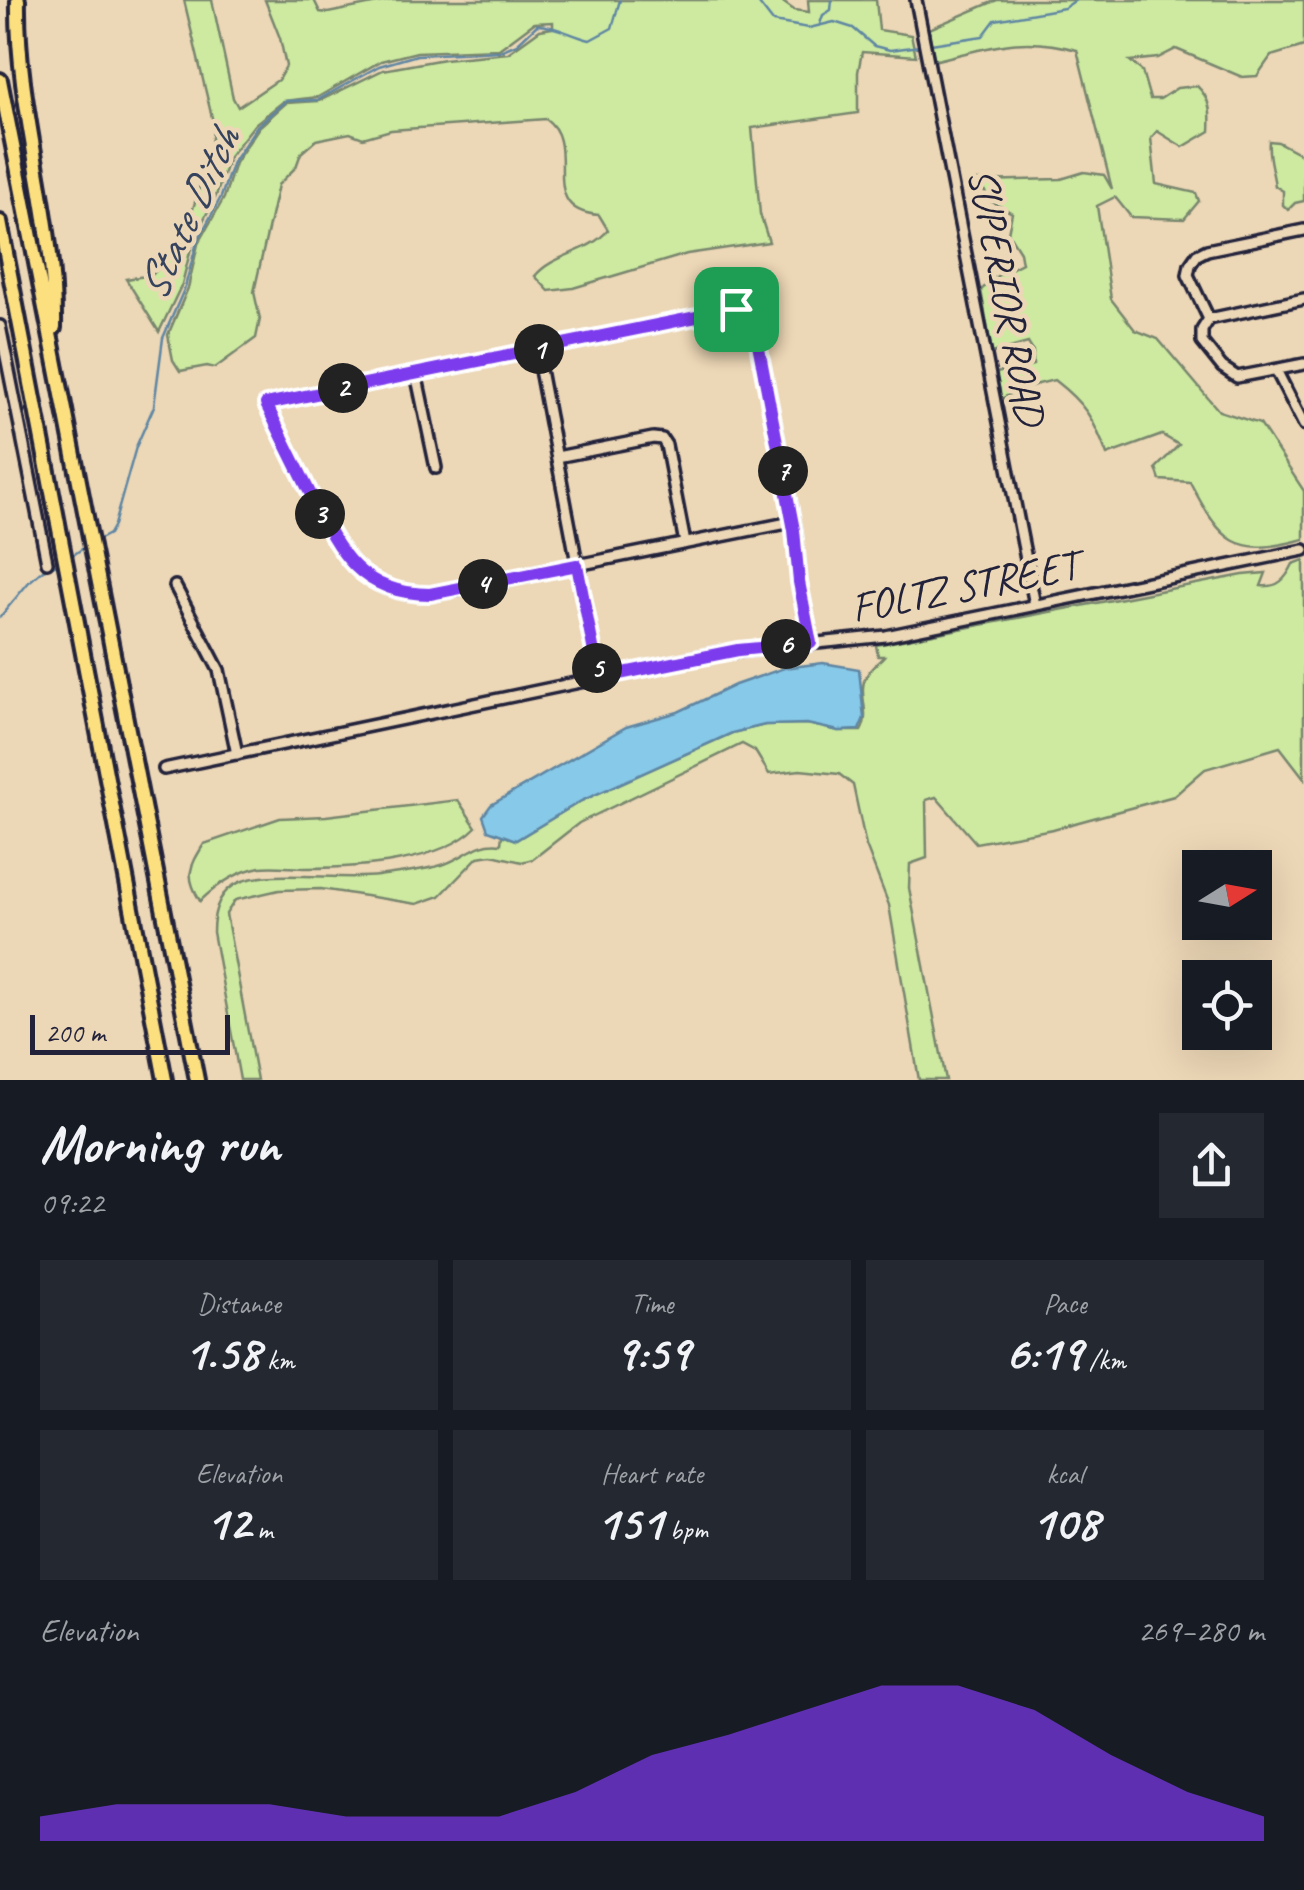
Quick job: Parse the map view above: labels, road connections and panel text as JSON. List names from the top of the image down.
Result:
{
  "streets": {
    "street": ["SUPERIOR ROAD", "FOLTZ STREET"]
  },
  "crossings": [
    ["SUPERIOR ROAD", "FOLTZ STREET"]
  ],
  "water": ["State Ditch"],
  "scale_bar": "200 m",
  "north": "right",
  "page": {
    "pins": [
      "1",
      "2",
      "7",
      "3",
      "4",
      "6",
      "5"
    ],
    "scale": "200 m",
    "heading": ["Morning run", "09:22"],
    "stats": [
      ["Distance", "1.58 km"],
      ["Time", "9:59"],
      ["Pace", "6:19 /km"],
      ["Elevation", "12 m"],
      ["Heart rate", "151 bpm"],
      ["kcal", "108"]
    ],
    "chart": ["Elevation", "269–280 m"]
  }
}
